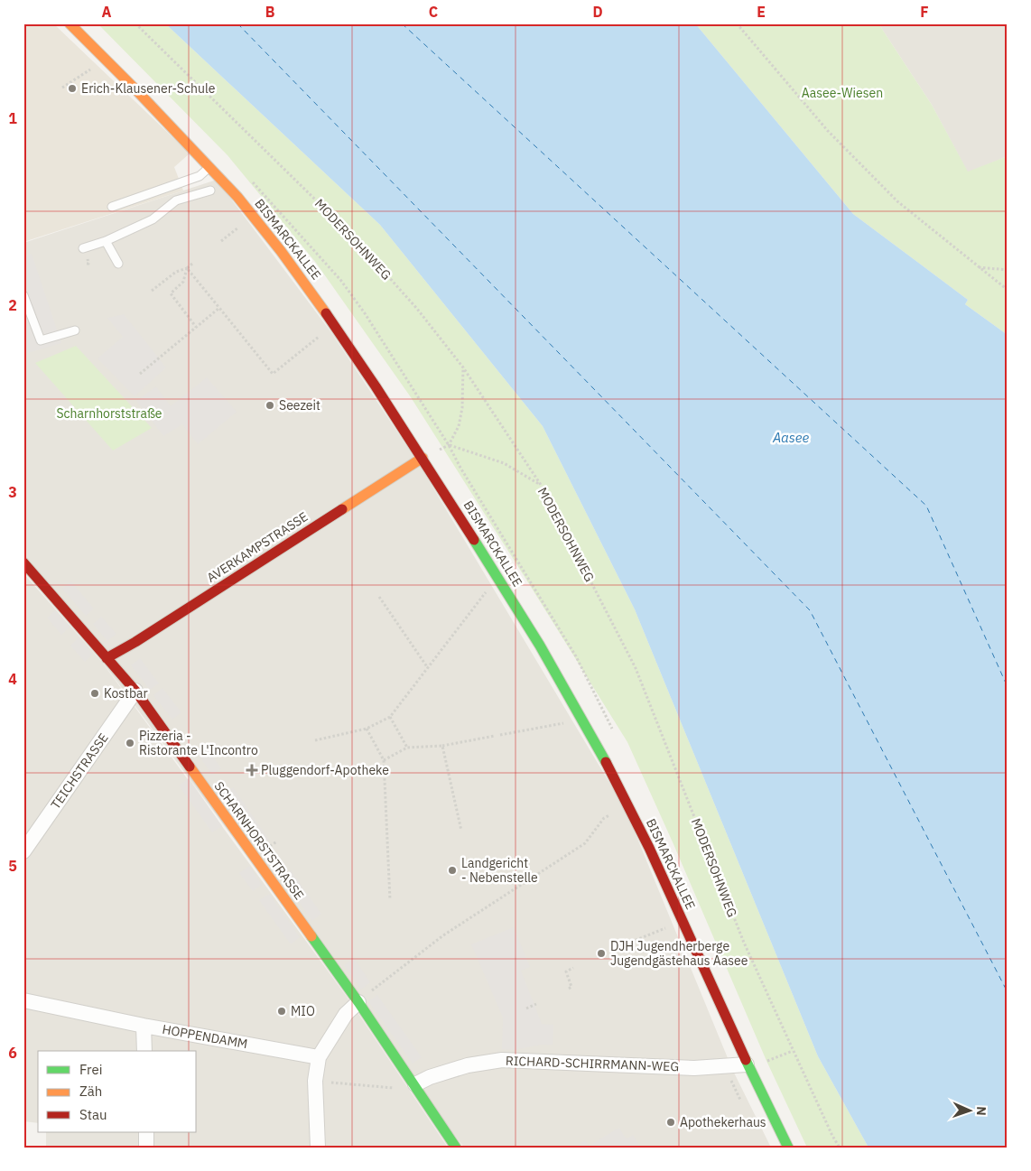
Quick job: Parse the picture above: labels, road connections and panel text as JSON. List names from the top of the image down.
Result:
{
  "streets": {
    "street": [
      "BISMARCKALLEE",
      "AVERKAMPSTRASSE",
      "TEICHSTRASSE",
      "SCHARNHORSTSTRASSE",
      "HOPPENDAMM",
      "RICHARD-SCHIRRMANN-WEG"
    ],
    "path": ["MODERSOHNWEG"]
  },
  "crossings": [
    ["BISMARCKALLEE", "AVERKAMPSTRASSE"],
    ["BISMARCKALLEE", "RICHARD-SCHIRRMANN-WEG"],
    ["AVERKAMPSTRASSE", "SCHARNHORSTSTRASSE"],
    ["TEICHSTRASSE", "SCHARNHORSTSTRASSE"],
    ["SCHARNHORSTSTRASSE", "RICHARD-SCHIRRMANN-WEG"]
  ],
  "water": ["Aasee"],
  "parks": ["Aasee-Wiesen", "Scharnhorststraße"],
  "places": {
    "other": [
      "Erich-Klausener-Schule",
      "Seezeit",
      "Kostbar",
      "Pizzeria - Ristorante L'Incontro",
      "Landgericht - Nebenstelle",
      "DJH Jugendherberge Jugendgästehaus Aasee",
      "MIO",
      "Apothekerhaus"
    ],
    "health": ["Pluggendorf-Apotheke"]
  },
  "legend": ["Frei", "Zäh", "Stau"],
  "north": "right",
  "grid": {
    "columns": [
      "A",
      "B",
      "C",
      "D",
      "E",
      "F"
    ],
    "rows": [
      "1",
      "2",
      "3",
      "4",
      "5",
      "6"
    ]
  }
}
